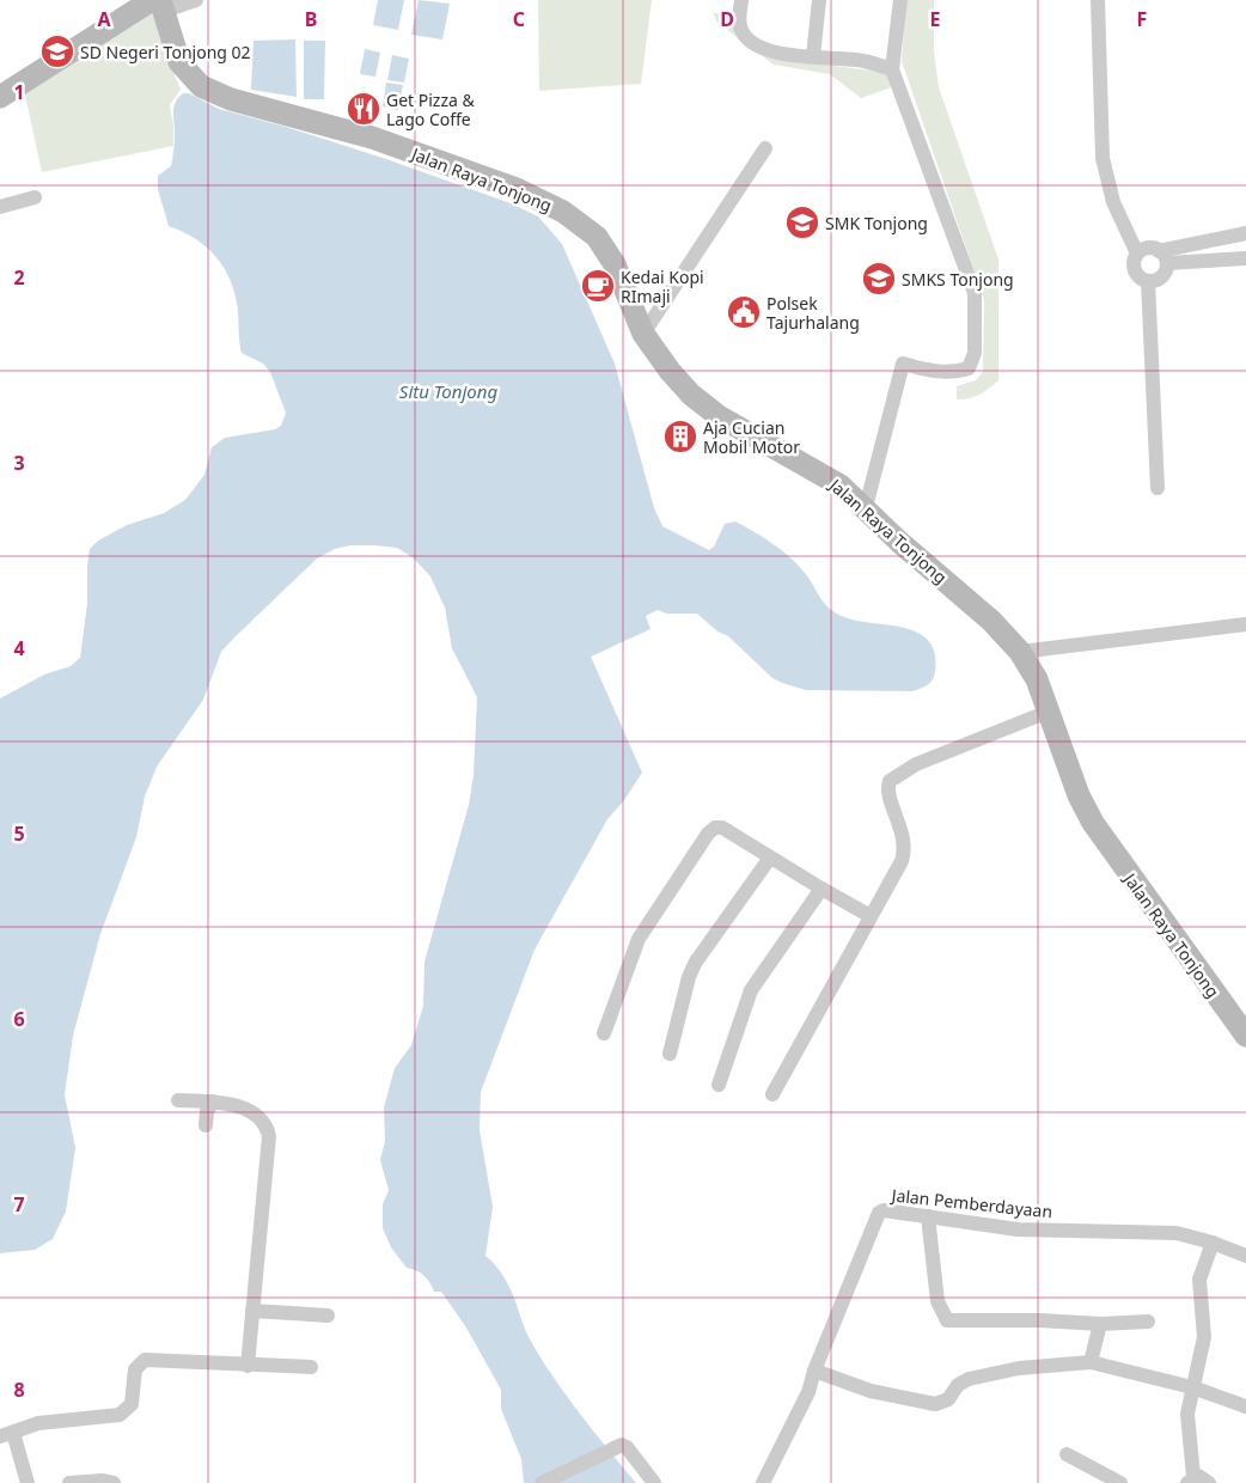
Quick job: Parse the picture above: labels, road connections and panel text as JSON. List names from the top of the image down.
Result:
{
  "streets": {
    "main road": ["Jalan Raya Tonjong"],
    "street": ["Jalan Pemberdayaan"]
  },
  "water": ["Situ Tonjong"],
  "places": {
    "school or university": ["SD Negeri Tonjong 02", "SMK Tonjong", "SMKS Tonjong"],
    "restaurant": ["Get Pizza & Lago Coffe"],
    "cafe": ["Kedai Kopi RImaji"],
    "public building": ["Polsek Tajurhalang"],
    "building": ["Aja Cucian Mobil Motor"]
  },
  "grid": {
    "columns": [
      "A",
      "B",
      "C",
      "D",
      "E",
      "F"
    ],
    "rows": [
      "1",
      "2",
      "3",
      "4",
      "5",
      "6",
      "7",
      "8"
    ]
  }
}
